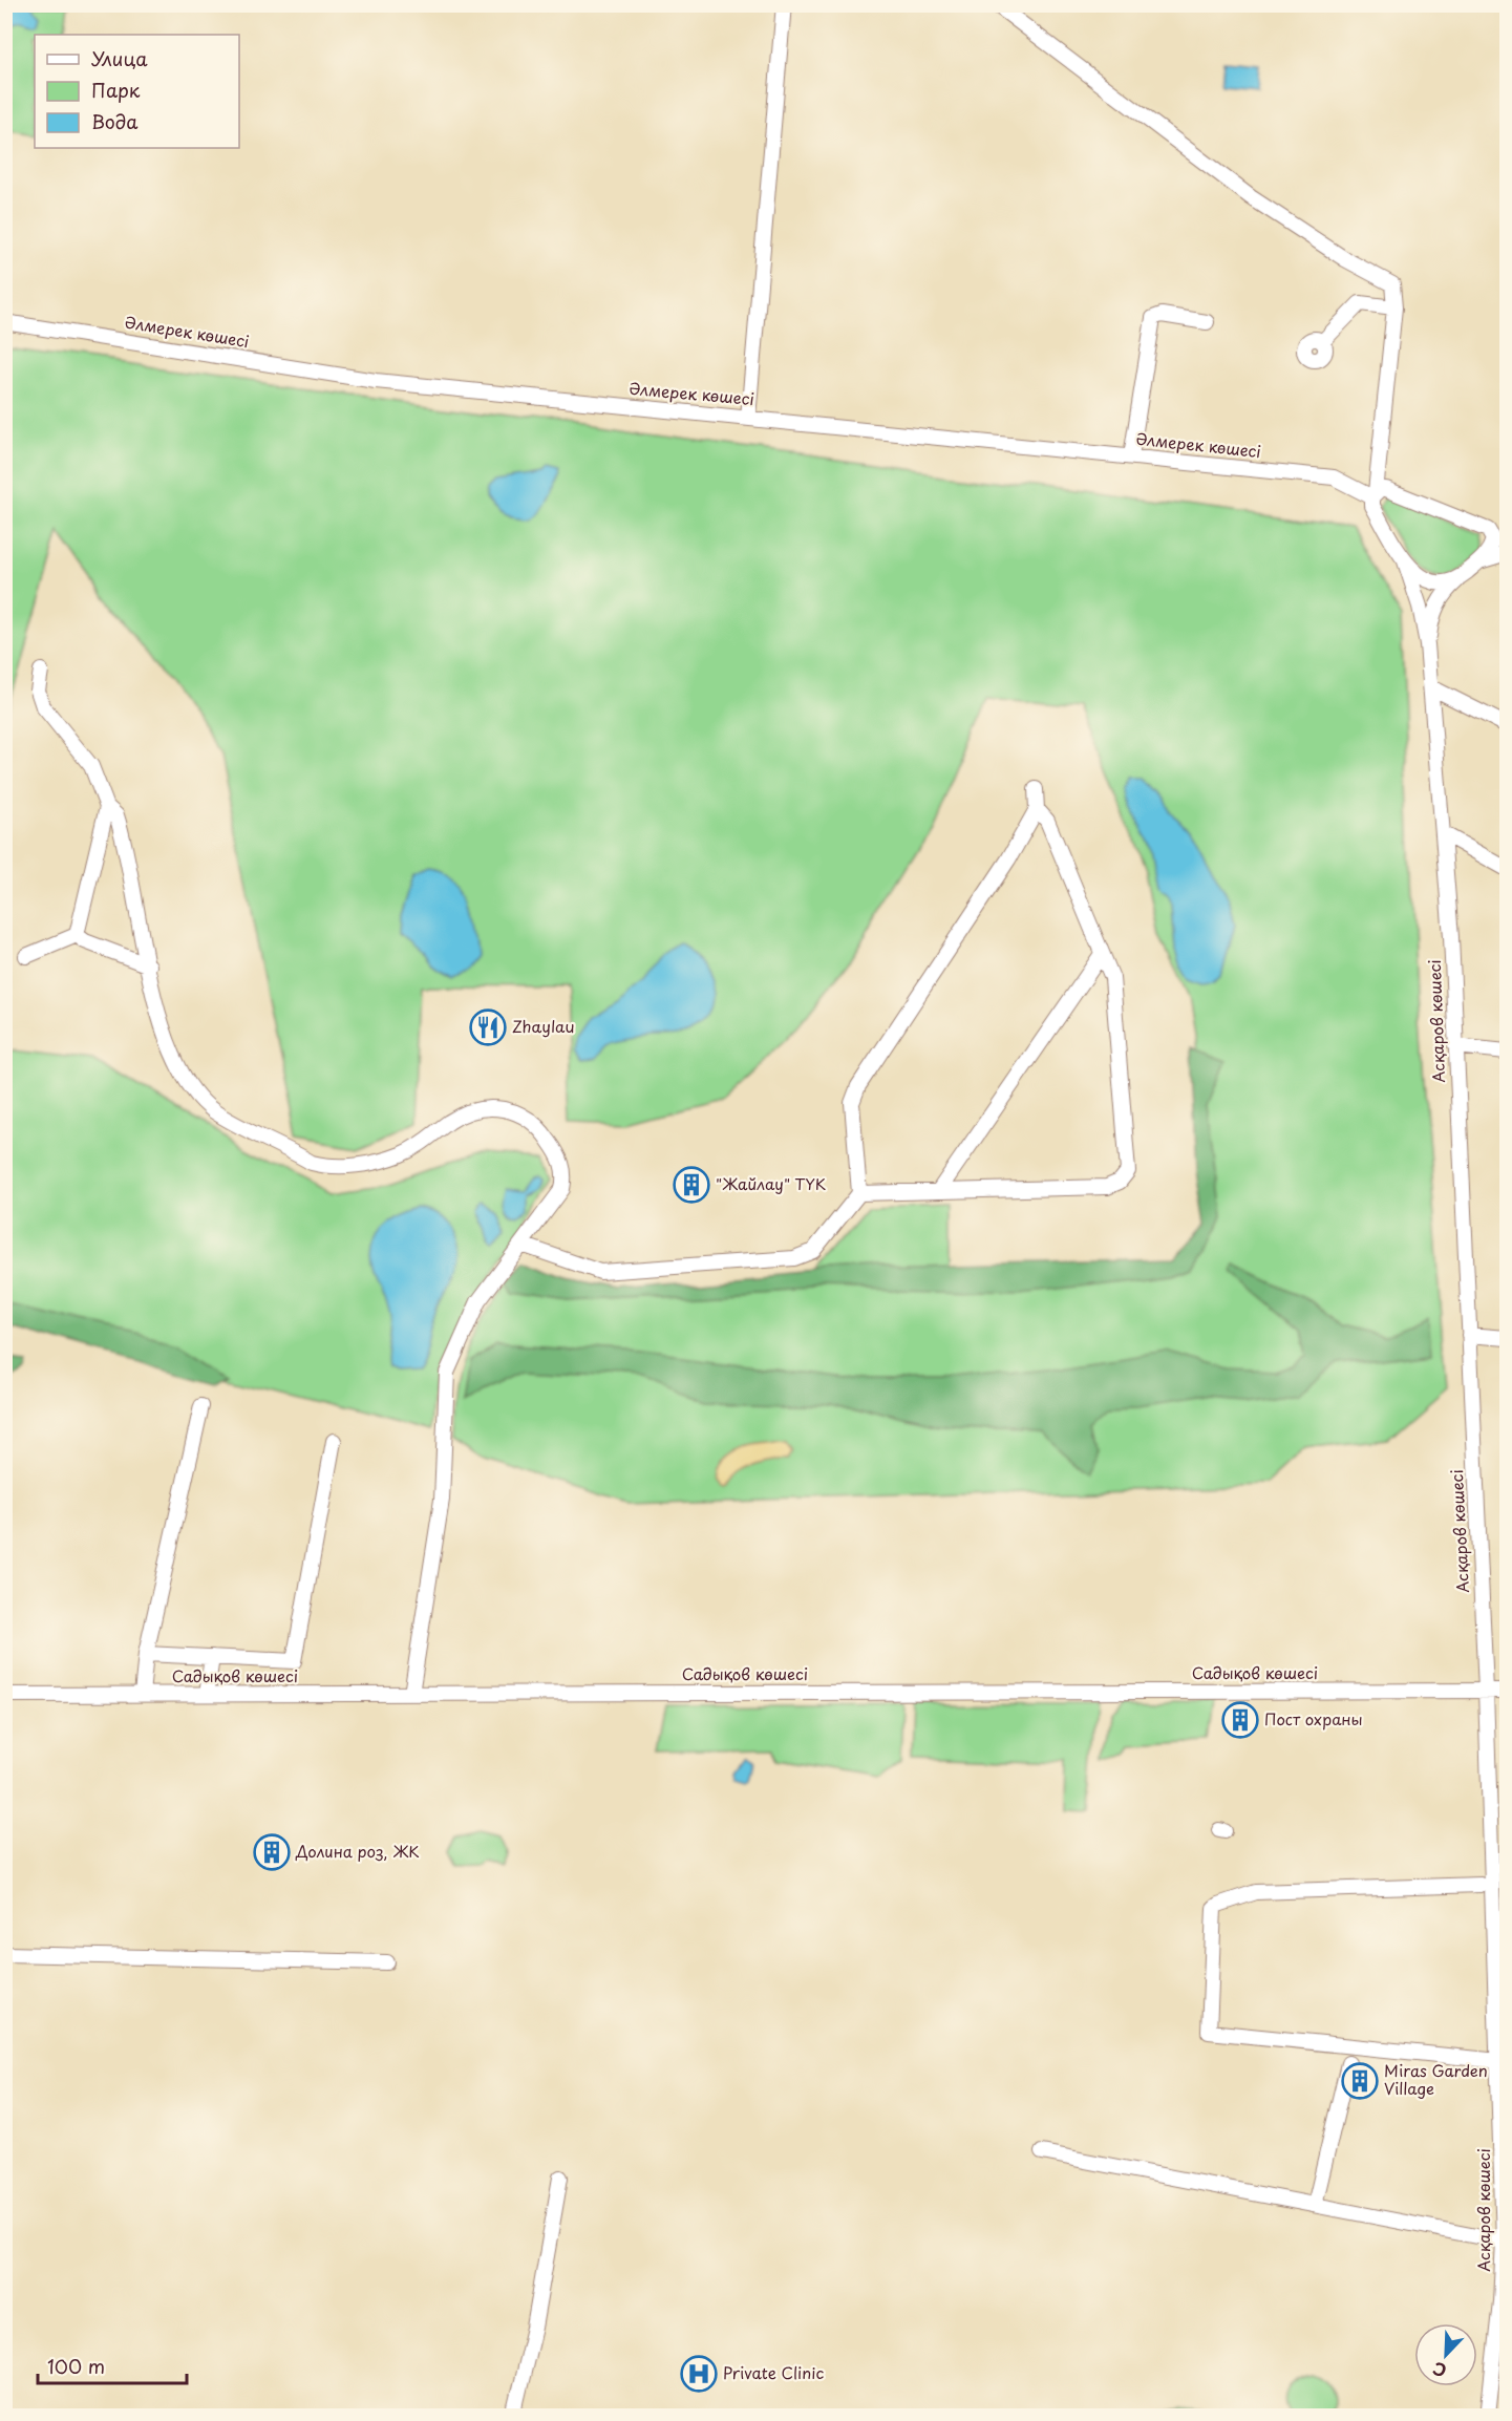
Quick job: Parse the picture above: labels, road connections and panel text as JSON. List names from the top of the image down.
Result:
{
  "streets": {
    "street": ["Әлмерек көшесі", "Асқаров көшесі", "Садықов көшесі"]
  },
  "crossings": [
    ["Асқаров көшесі", "Садықов көшесі"]
  ],
  "places": {
    "restaurant": ["Zhaylau"],
    "building": [
      "\"Жайлау\" ТҮК",
      "Пост охраны",
      "Долина роз, ЖК",
      "Miras Garden Village"
    ],
    "hospital": ["Private Clinic"]
  },
  "legend": ["Улица", "Парк", "Вода"],
  "scale_bar": "100 m",
  "north": "bottom left"
}
